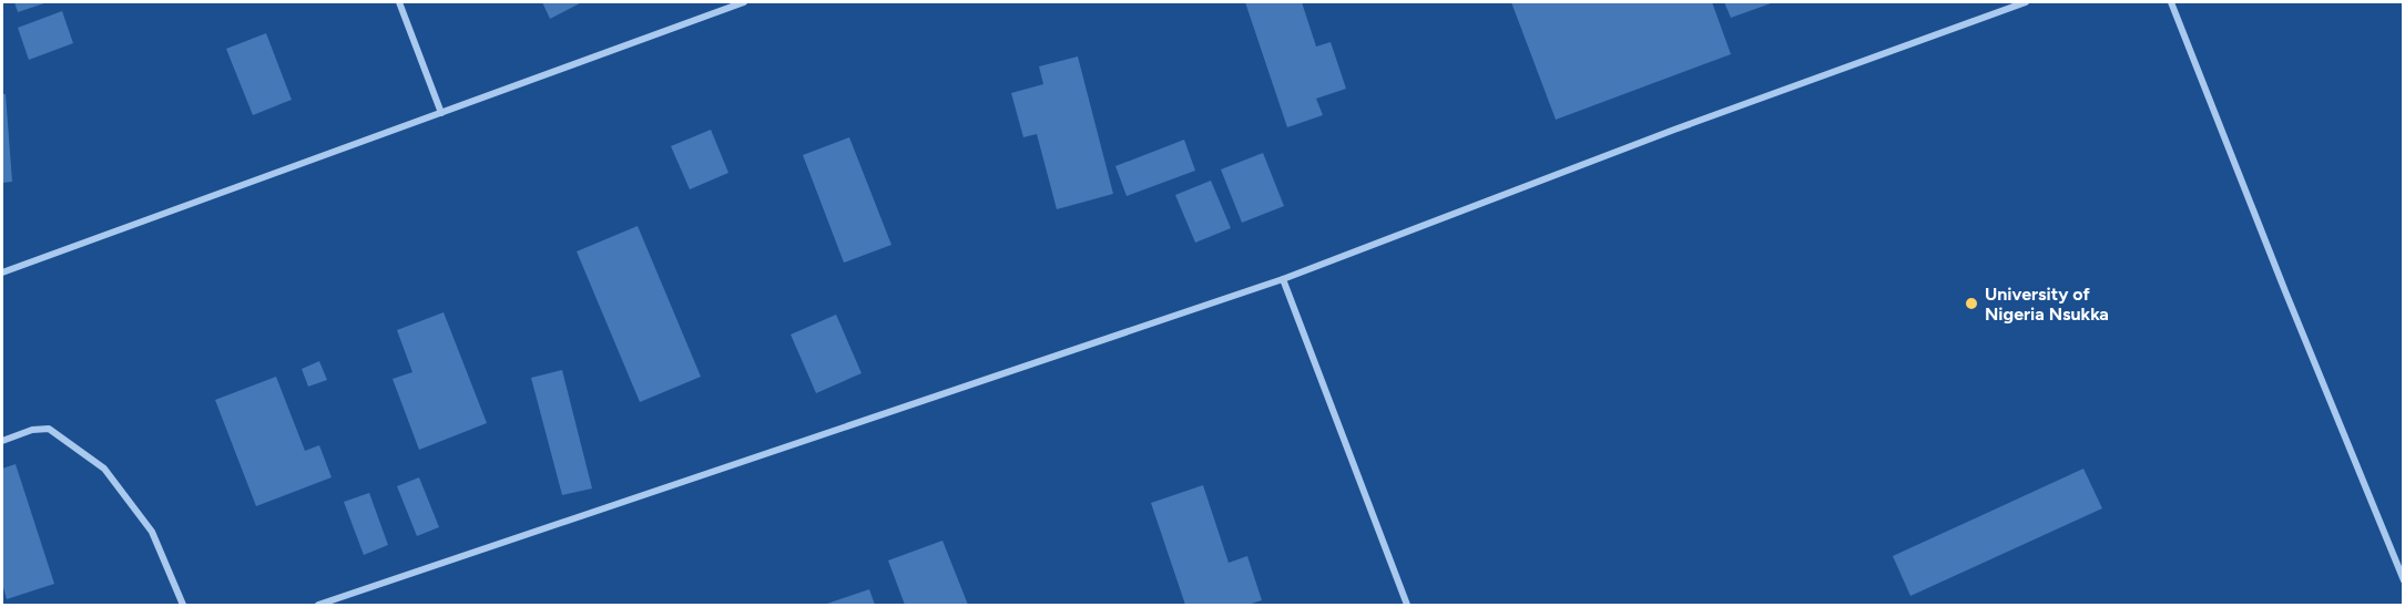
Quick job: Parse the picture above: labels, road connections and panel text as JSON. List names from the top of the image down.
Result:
{
  "places": ["University of Nigeria Nsukka"]
}
